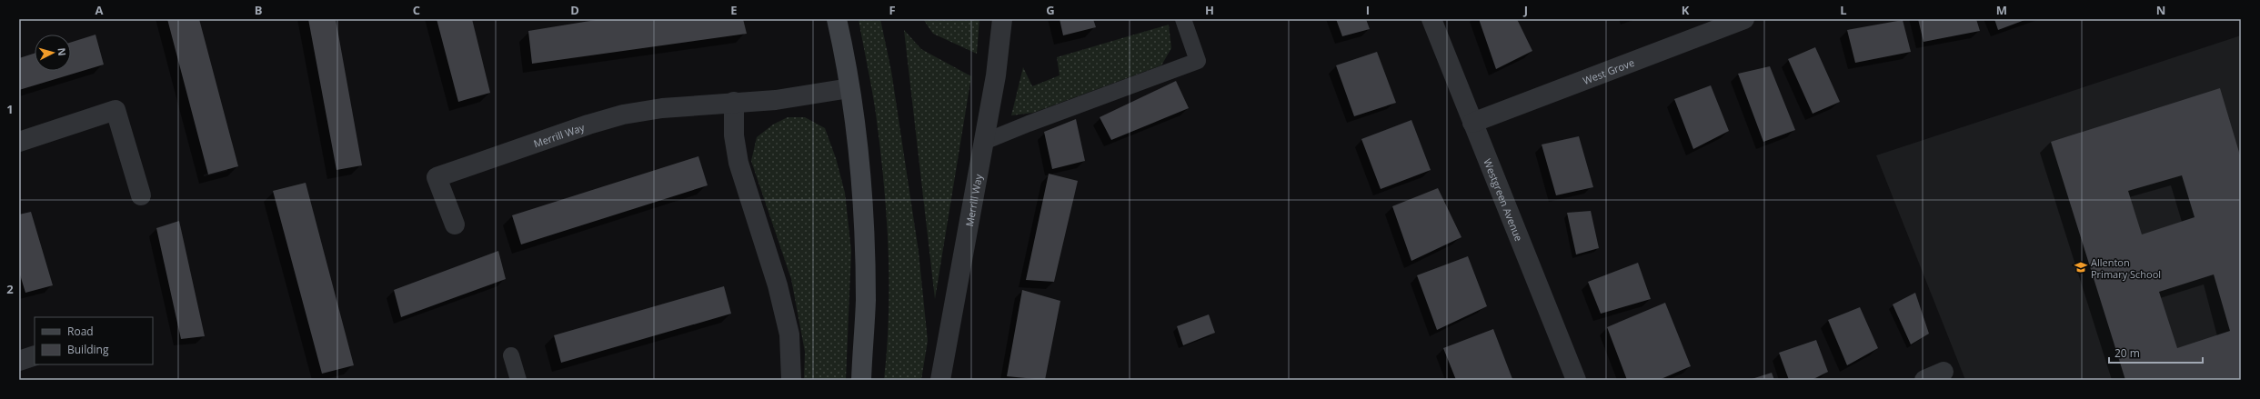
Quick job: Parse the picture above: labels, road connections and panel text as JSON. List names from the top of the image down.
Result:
{
  "streets": {
    "street": ["West Grove", "Merrill Way", "Westgreen Avenue"]
  },
  "crossings": [
    ["West Grove", "Westgreen Avenue"]
  ],
  "places": {
    "school or university": ["Allenton Primary School"]
  },
  "legend": ["Road", "Building"],
  "scale_bar": "20 m",
  "north": "right",
  "grid": {
    "columns": [
      "A",
      "B",
      "C",
      "D",
      "E",
      "F",
      "G",
      "H",
      "I",
      "J",
      "K",
      "L",
      "M",
      "N"
    ],
    "rows": ["1", "2"]
  }
}
